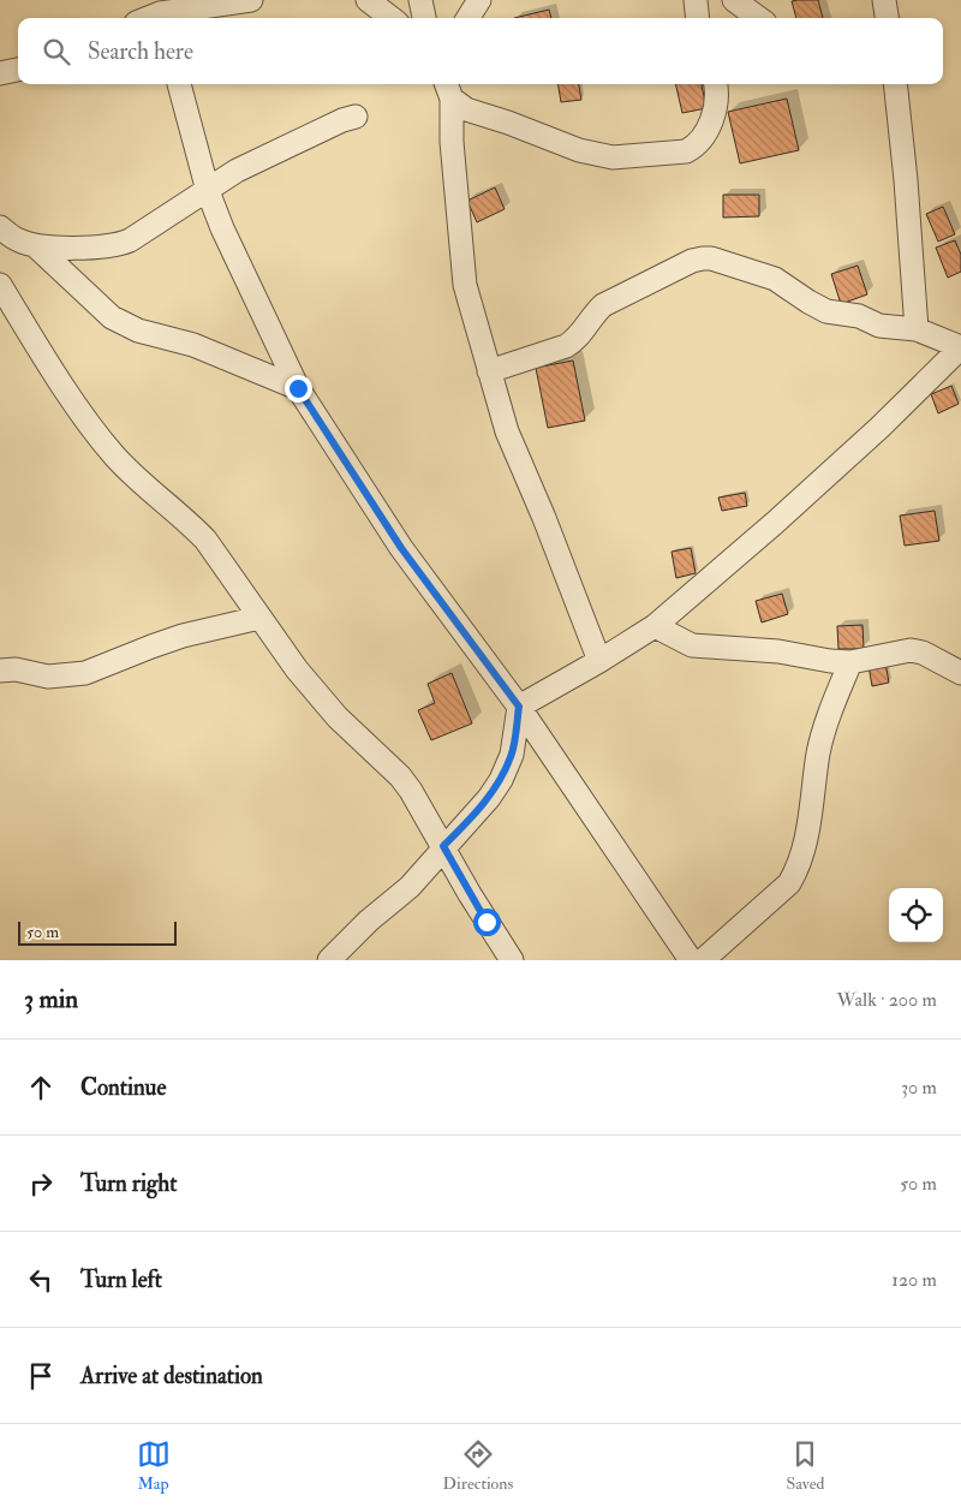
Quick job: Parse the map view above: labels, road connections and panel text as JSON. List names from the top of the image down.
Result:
{
  "scale_bar": "50 m",
  "page": {
    "search": "Search here",
    "scale": "50 m",
    "heading": ["3 min", "Walk · 200 m"],
    "list": [
      ["Continue", "30 m"],
      ["Turn right", "50 m"],
      ["Turn left", "120 m"],
      "Arrive at destination"
    ],
    "nav": ["Map", "Directions", "Saved"]
  }
}
